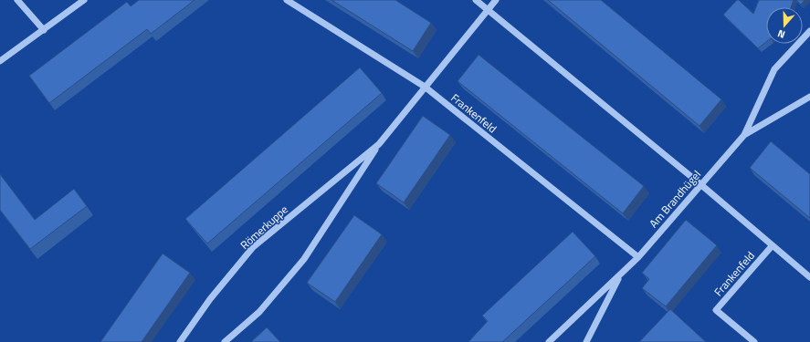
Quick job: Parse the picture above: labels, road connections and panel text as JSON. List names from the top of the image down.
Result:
{
  "streets": {
    "street": ["Frankenfeld", "Am Brandhügel", "Römerkuppe"]
  },
  "crossings": [
    ["Frankenfeld", "Am Brandhügel"],
    ["Frankenfeld", "Römerkuppe"]
  ],
  "north": "bottom"
}
